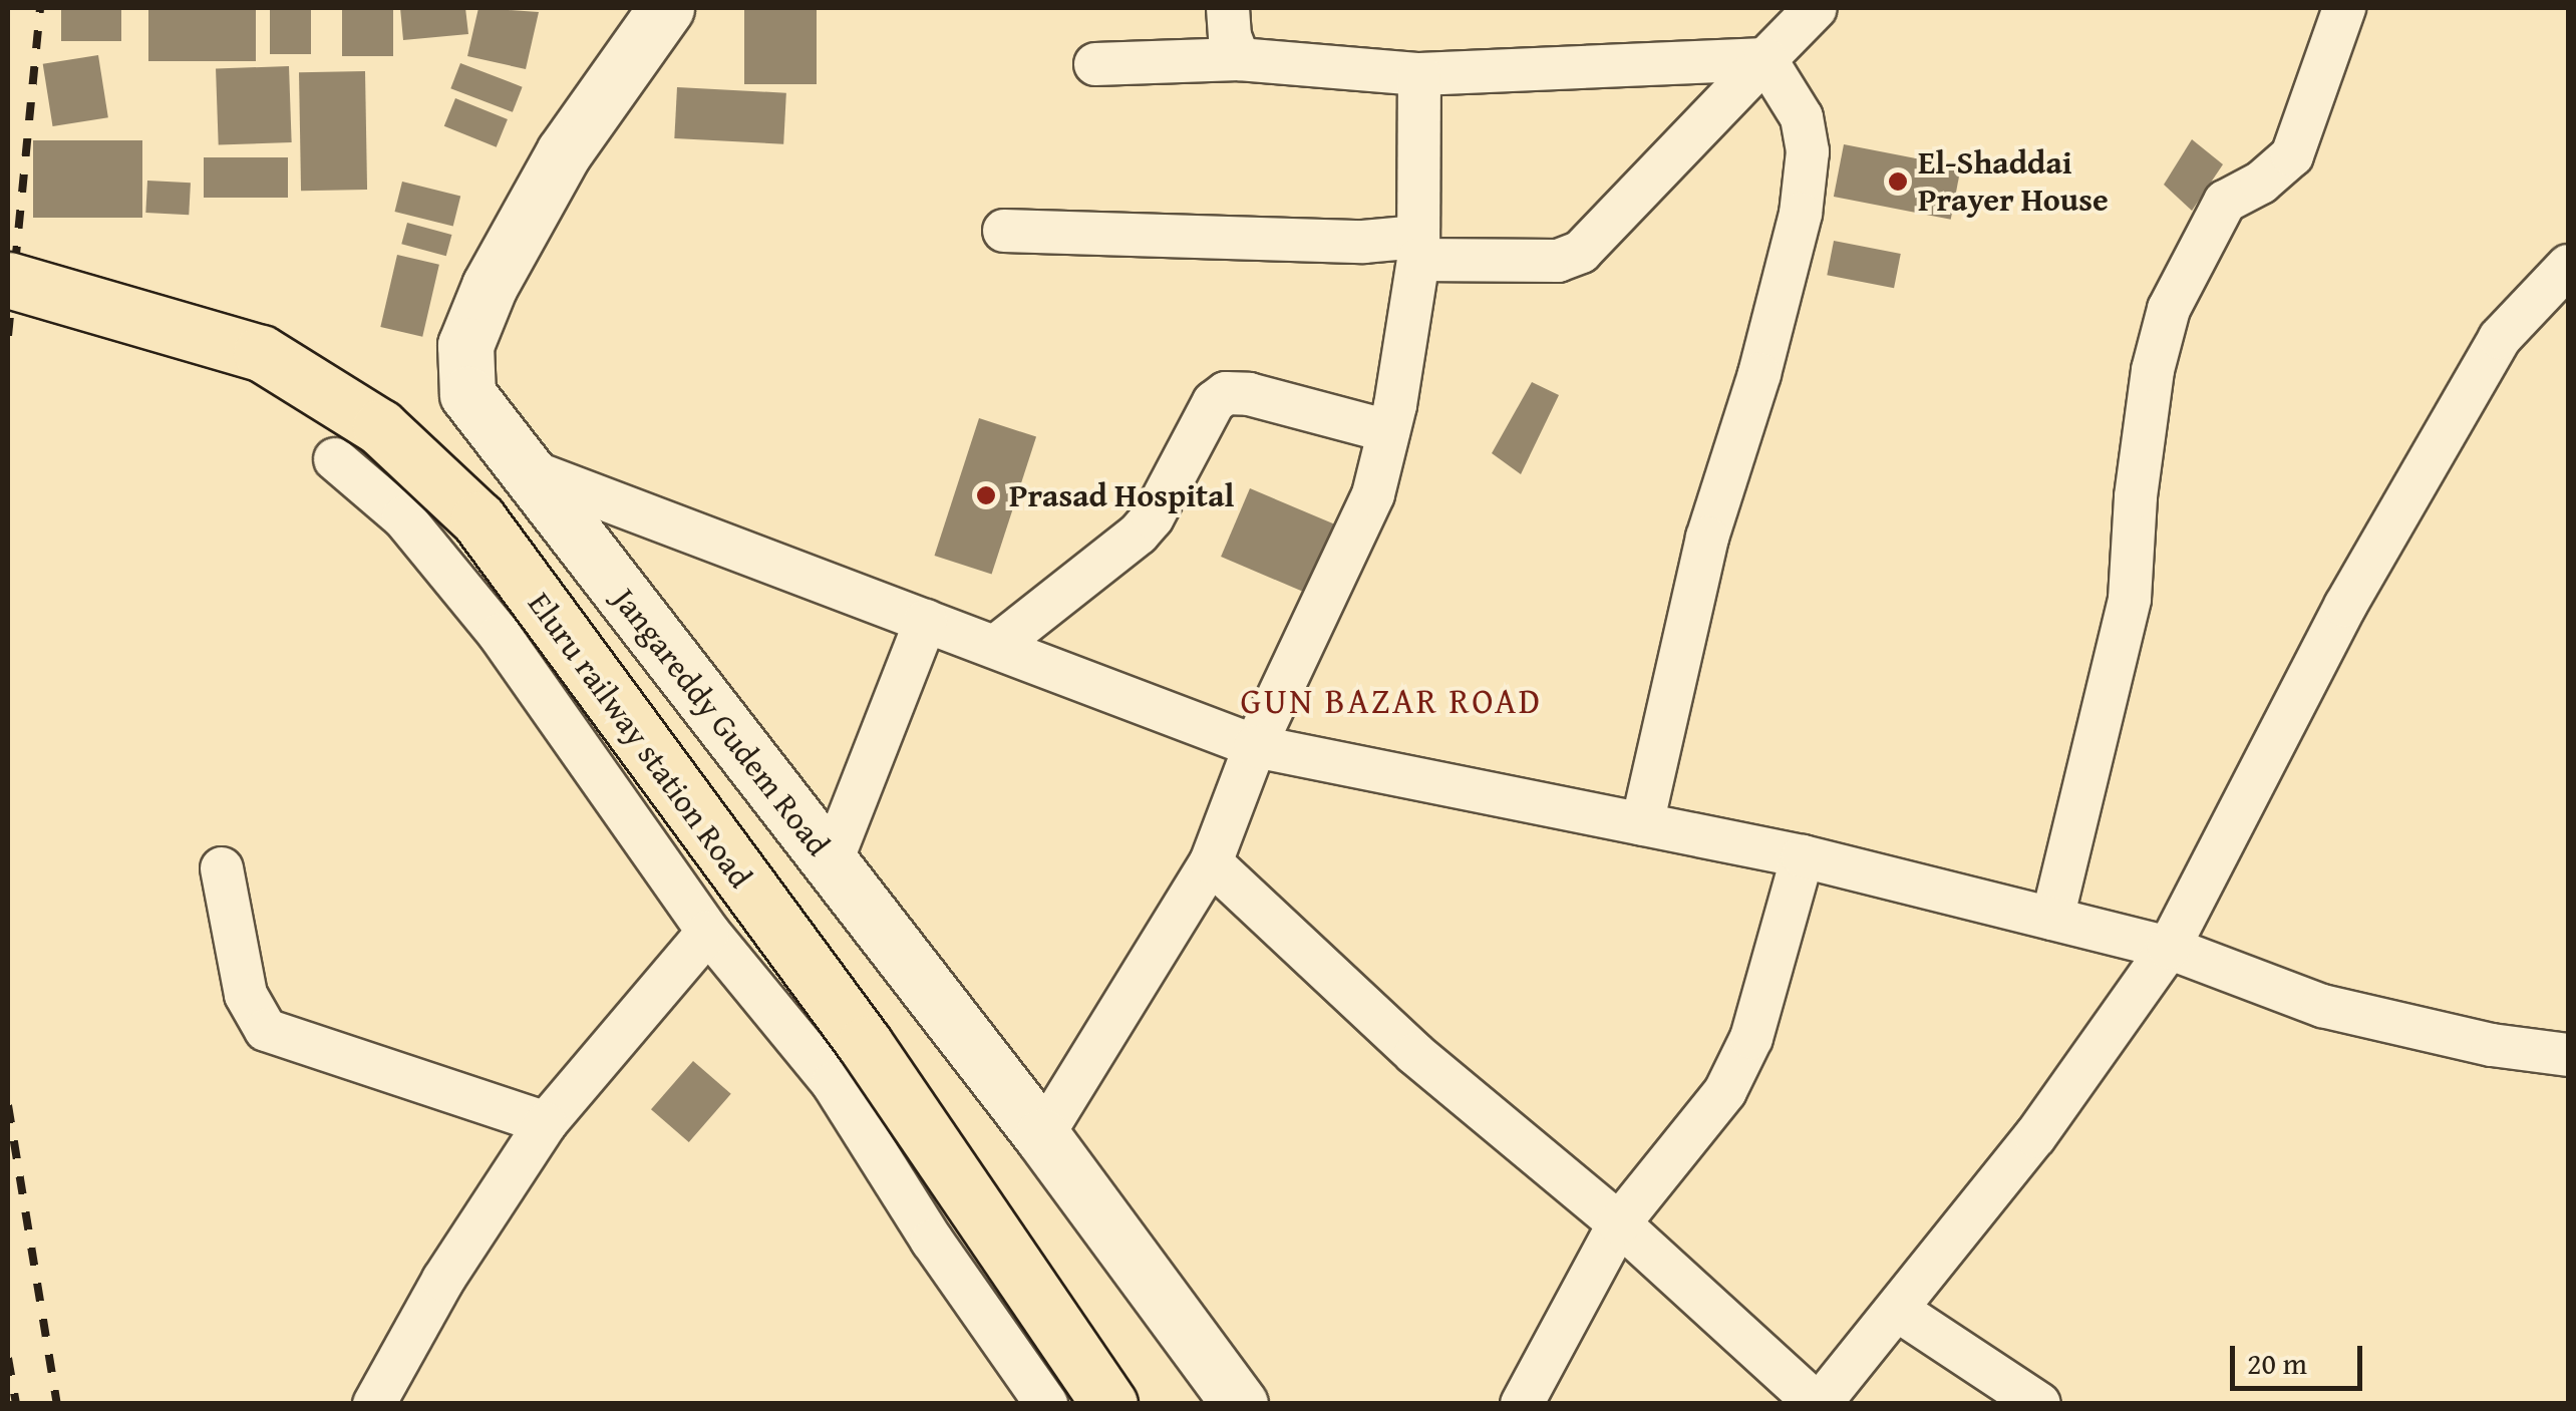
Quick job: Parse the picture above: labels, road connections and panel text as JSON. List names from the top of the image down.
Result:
{
  "streets": {
    "main road": ["Jangareddy Gudem Road", "Eluru railway station Road"]
  },
  "districts": ["GUN BAZAR ROAD"],
  "places": ["El-Shaddai Prayer House", "Prasad Hospital"],
  "scale_bar": "20 m"
}
